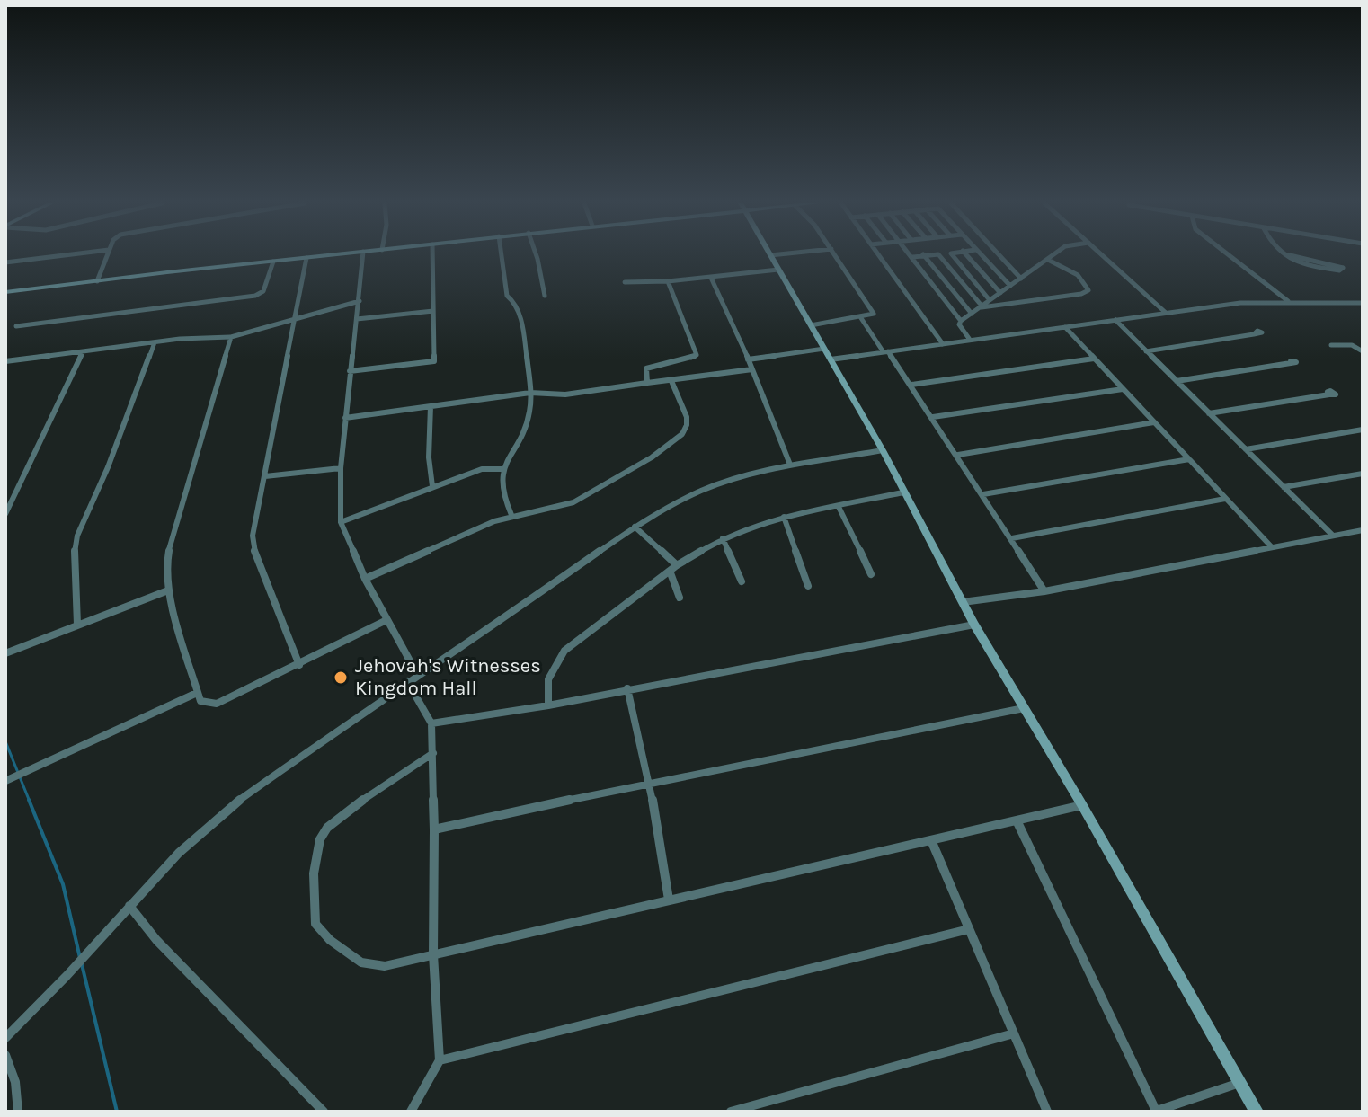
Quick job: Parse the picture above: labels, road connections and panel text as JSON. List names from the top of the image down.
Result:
{
  "places": ["Jehovah's Witnesses Kingdom Hall"]
}
